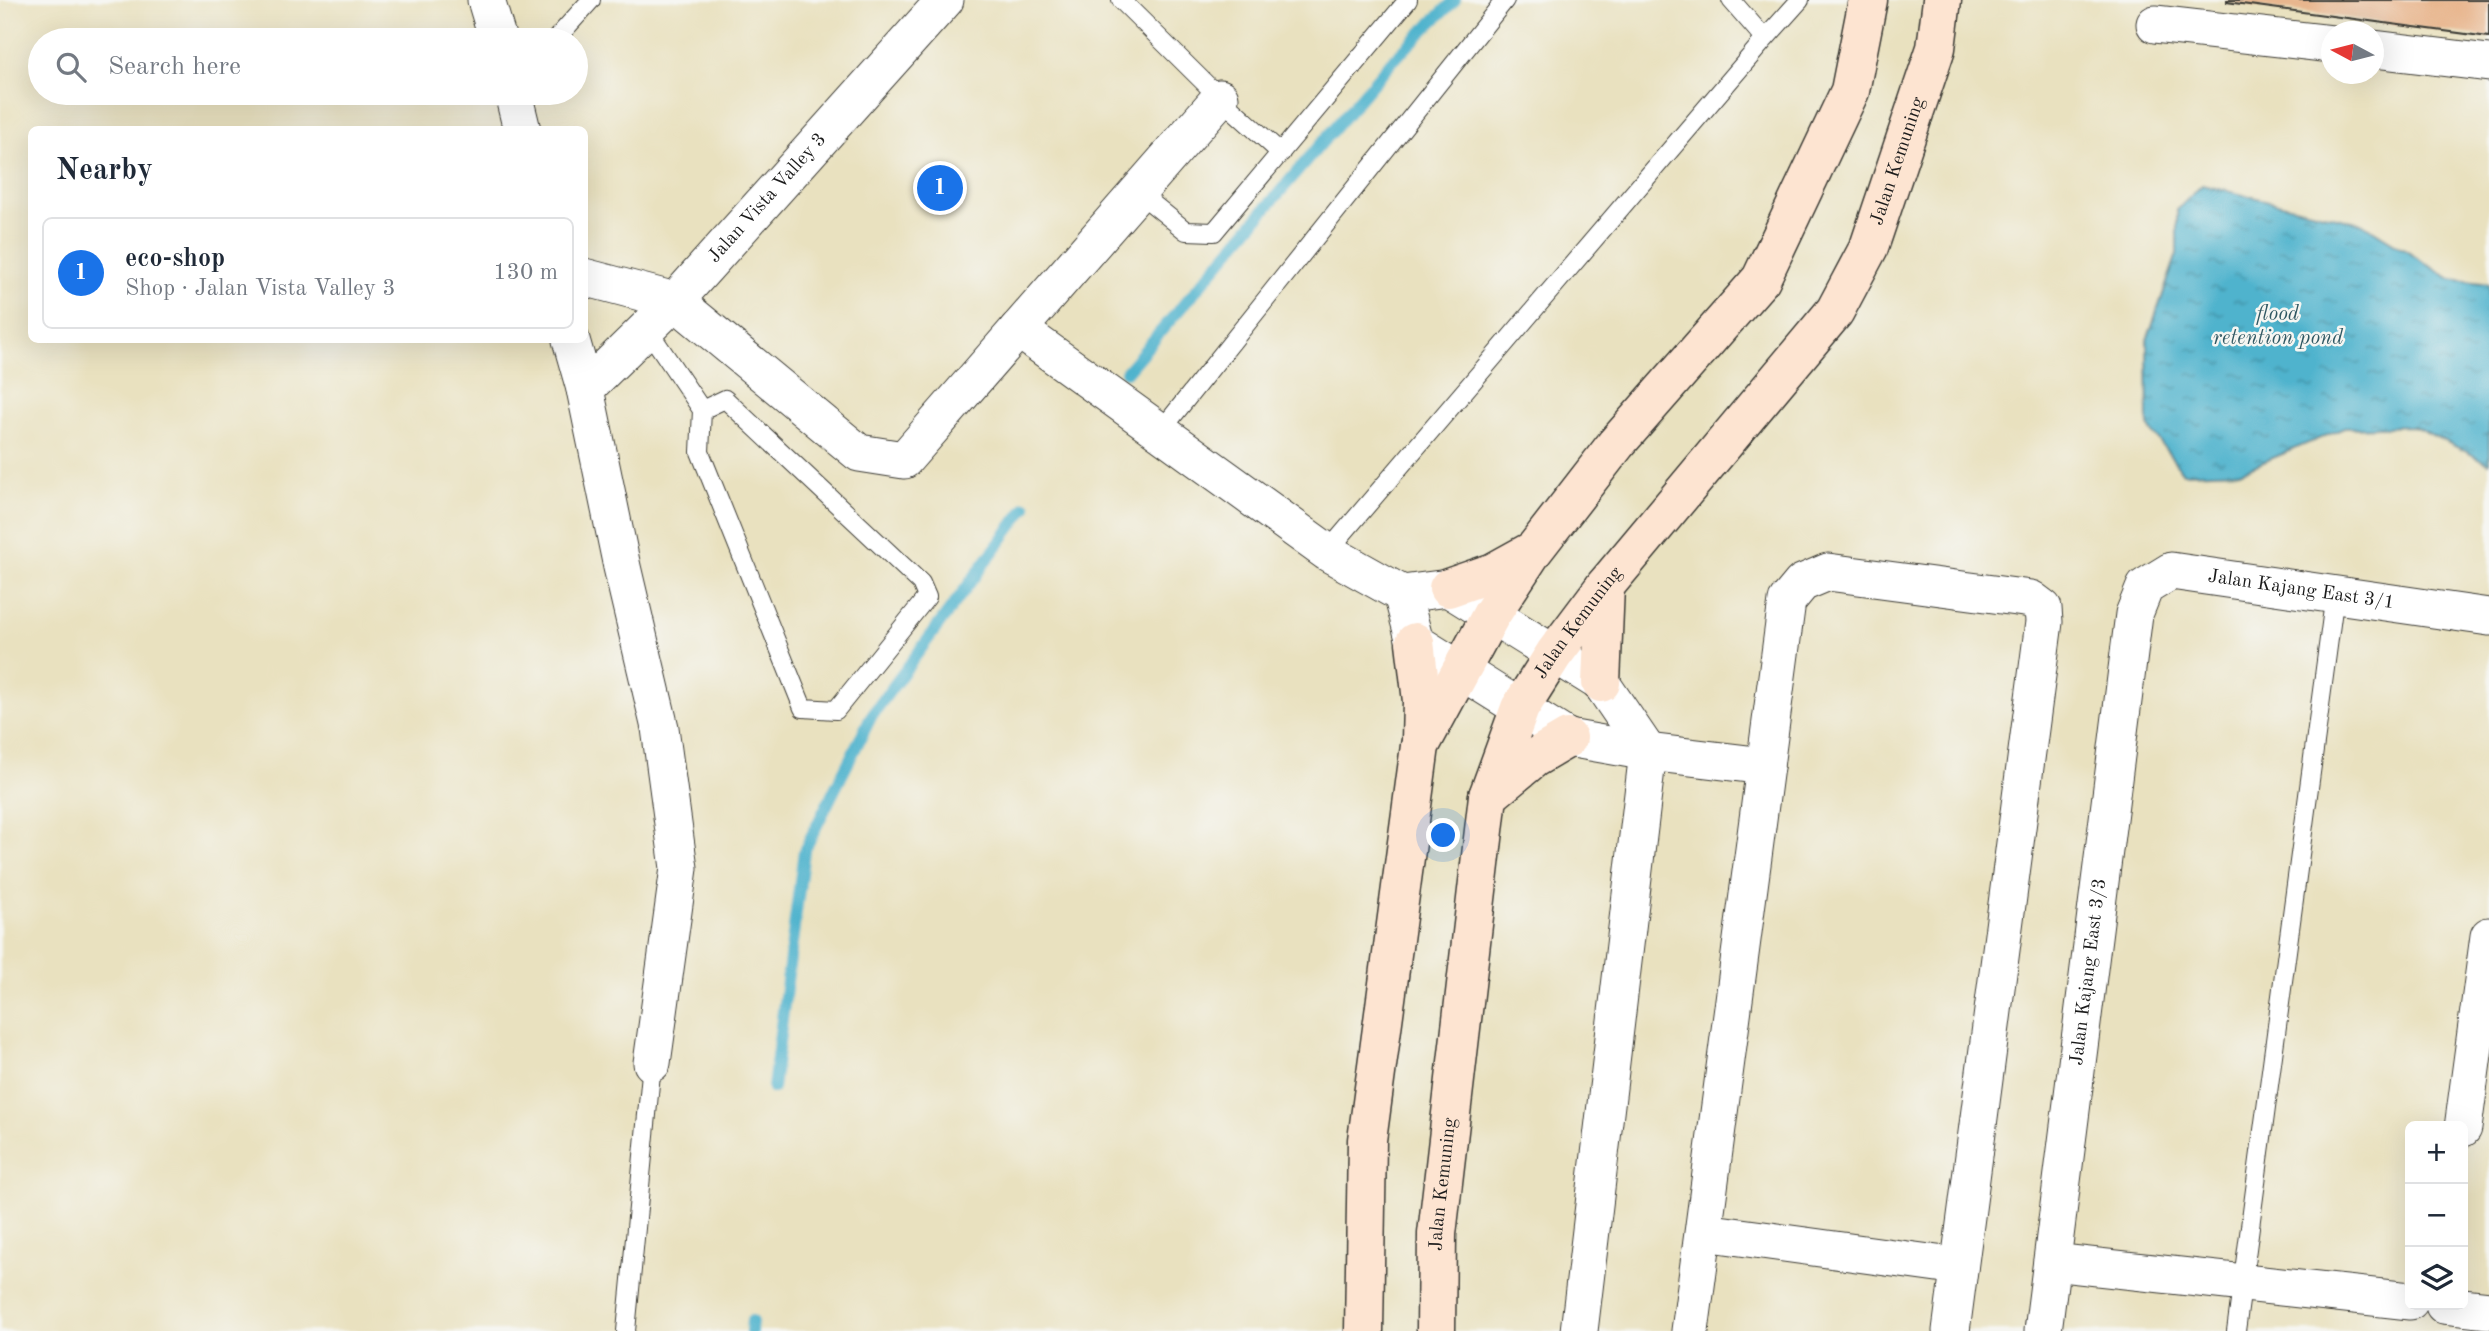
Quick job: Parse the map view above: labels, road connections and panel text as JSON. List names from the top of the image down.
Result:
{
  "streets": {
    "street": [
      "Jalan Kemuning",
      "Jalan Vista Valley 3",
      "Jalan Kajang East 3/1",
      "Jalan Kajang East 3/3"
    ]
  },
  "crossings": [
    ["Jalan Kajang East 3/1", "Jalan Kajang East 3/3"]
  ],
  "water": ["flood retention pond"],
  "north": "left",
  "page": {
    "search": "Search here",
    "heading": "Nearby",
    "pins": "1",
    "list": [
      {
        "mark": "1",
        "name": "eco-shop",
        "note": "Shop · Jalan Vista Valley 3",
        "value": "130 m"
      }
    ],
    "map_buttons": ["+", "−"]
  }
}
